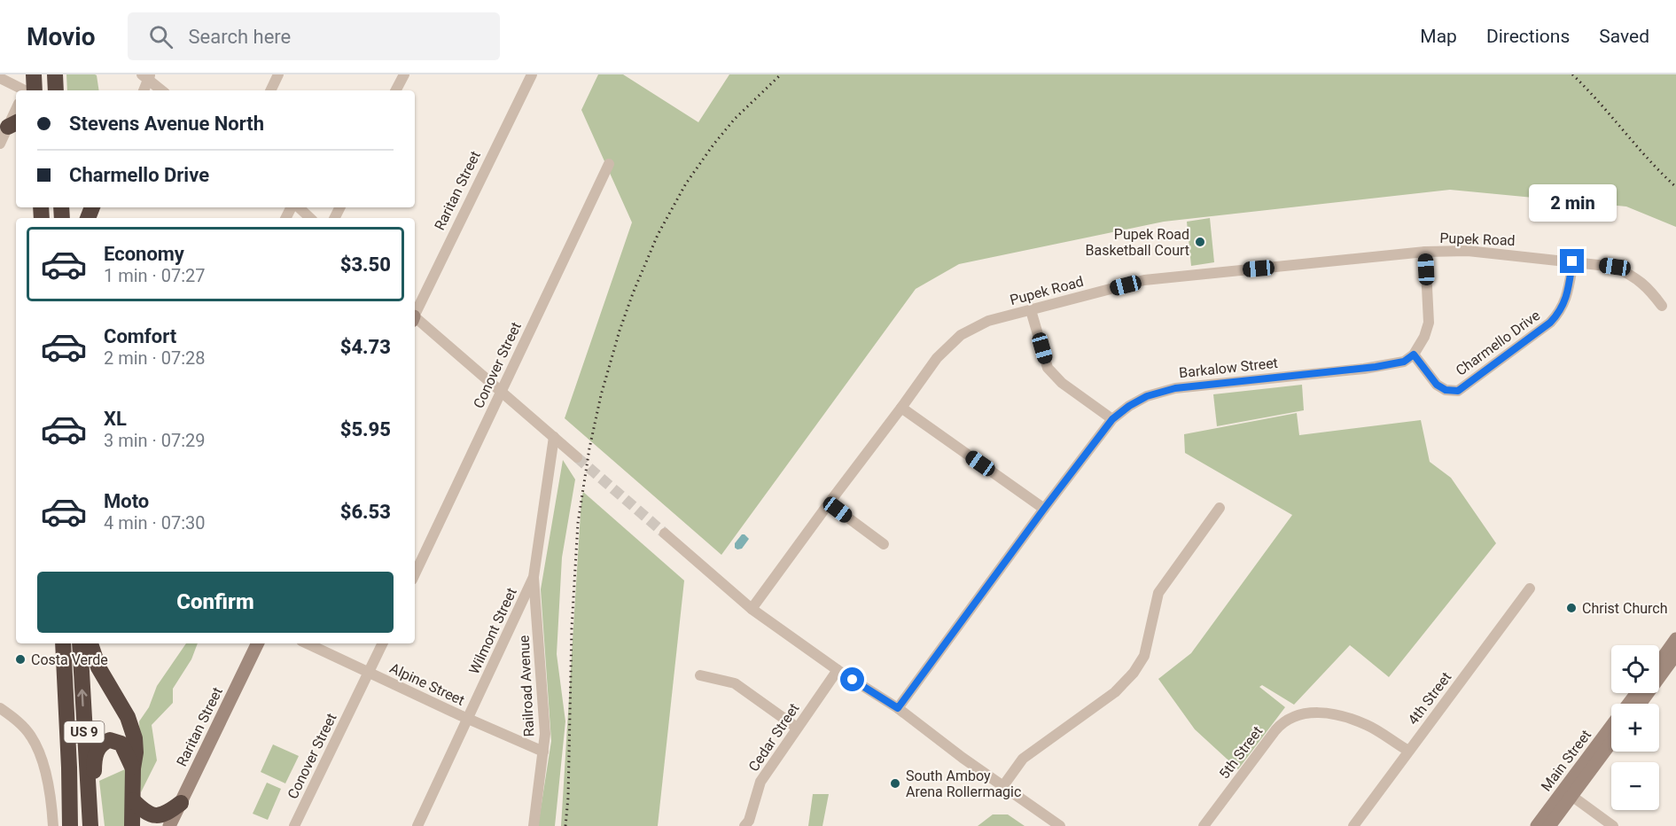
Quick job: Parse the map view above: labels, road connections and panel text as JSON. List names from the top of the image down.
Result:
{
  "streets": {
    "highway": ["US 9"],
    "main road": ["Raritan Street", "Main Street"],
    "street": [
      "Pupek Road",
      "Charmello Drive",
      "Conover Street",
      "Barkalow Street",
      "Wilmont Street",
      "Alpine Street",
      "Railroad Avenue",
      "4th Street",
      "Cedar Street",
      "5th Street"
    ]
  },
  "crossings": [
    ["Pupek Road", "Charmello Drive"],
    ["Charmello Drive", "Barkalow Street"],
    ["Conover Street", "Alpine Street"],
    ["Wilmont Street", "Alpine Street"],
    ["Wilmont Street", "Railroad Avenue"],
    ["Alpine Street", "Railroad Avenue"],
    ["4th Street", "5th Street"]
  ],
  "places": [
    "Pupek Road Basketball Court",
    "Christ Church",
    "Costa Verde",
    "South Amboy Arena Rollermagic"
  ],
  "page": {
    "header": "Movio",
    "search": "Search here",
    "nav": ["Map", "Directions", "Saved"],
    "banner": ["Stevens Avenue North", "Charmello Drive"],
    "bubble": "2 min",
    "list": [
      {
        "name": "Economy",
        "note": "1 min · 07:27",
        "value": "$3.50"
      },
      {
        "name": "Comfort",
        "note": "2 min · 07:28",
        "value": "$4.73"
      },
      {
        "name": "XL",
        "note": "3 min · 07:29",
        "value": "$5.95"
      },
      {
        "name": "Moto",
        "note": "4 min · 07:30",
        "value": "$6.53"
      }
    ],
    "buttons": "Confirm",
    "map_buttons": ["+", "−"]
  }
}
